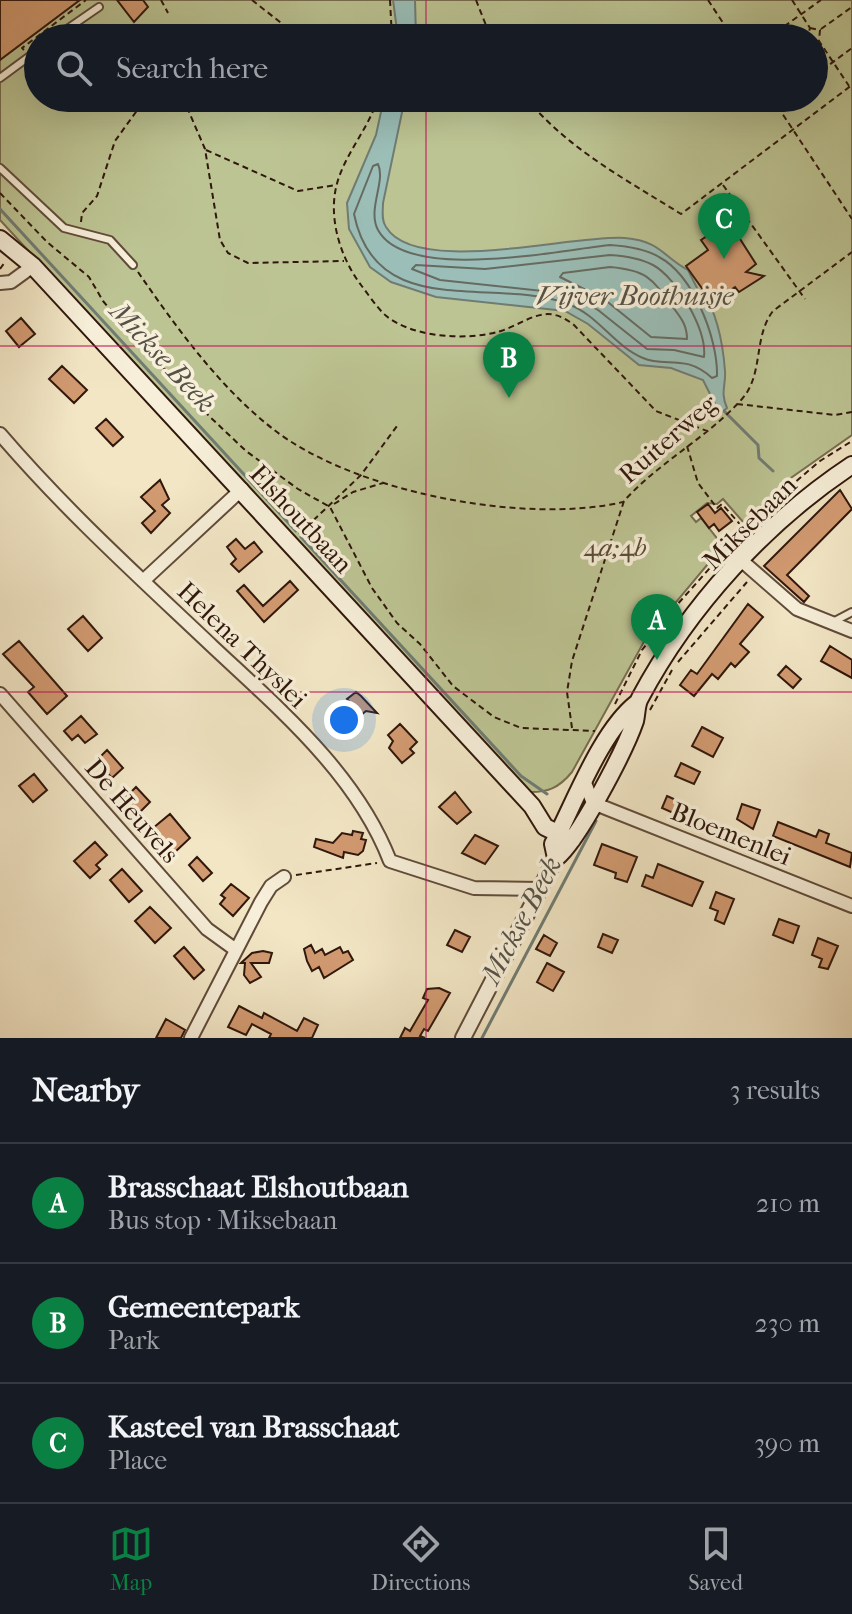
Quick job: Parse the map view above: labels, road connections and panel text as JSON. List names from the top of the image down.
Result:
{
  "streets": {
    "main road": ["Elshoutbaan", "Miksebaan"],
    "street": ["Helena Thyslei", "De Heuvels", "Bloemenlei"],
    "path": ["Ruiterweg"]
  },
  "crossings": [
    ["Elshoutbaan", "Miksebaan"],
    ["Elshoutbaan", "Helena Thyslei"],
    ["Miksebaan", "Bloemenlei"]
  ],
  "water": ["Vijver Boothuisje", "Mickse Beek"],
  "parks": ["4a;4b"],
  "page": {
    "search": "Search here",
    "pins": ["C", "B", "A"],
    "heading": ["Nearby", "3 results"],
    "list": [
      {
        "mark": "A",
        "name": "Brasschaat Elshoutbaan",
        "note": "Bus stop · Miksebaan",
        "value": "210 m"
      },
      {
        "mark": "B",
        "name": "Gemeentepark",
        "note": "Park",
        "value": "230 m"
      },
      {
        "mark": "C",
        "name": "Kasteel van Brasschaat",
        "note": "Place",
        "value": "390 m"
      }
    ],
    "nav": ["Map", "Directions", "Saved"]
  }
}
